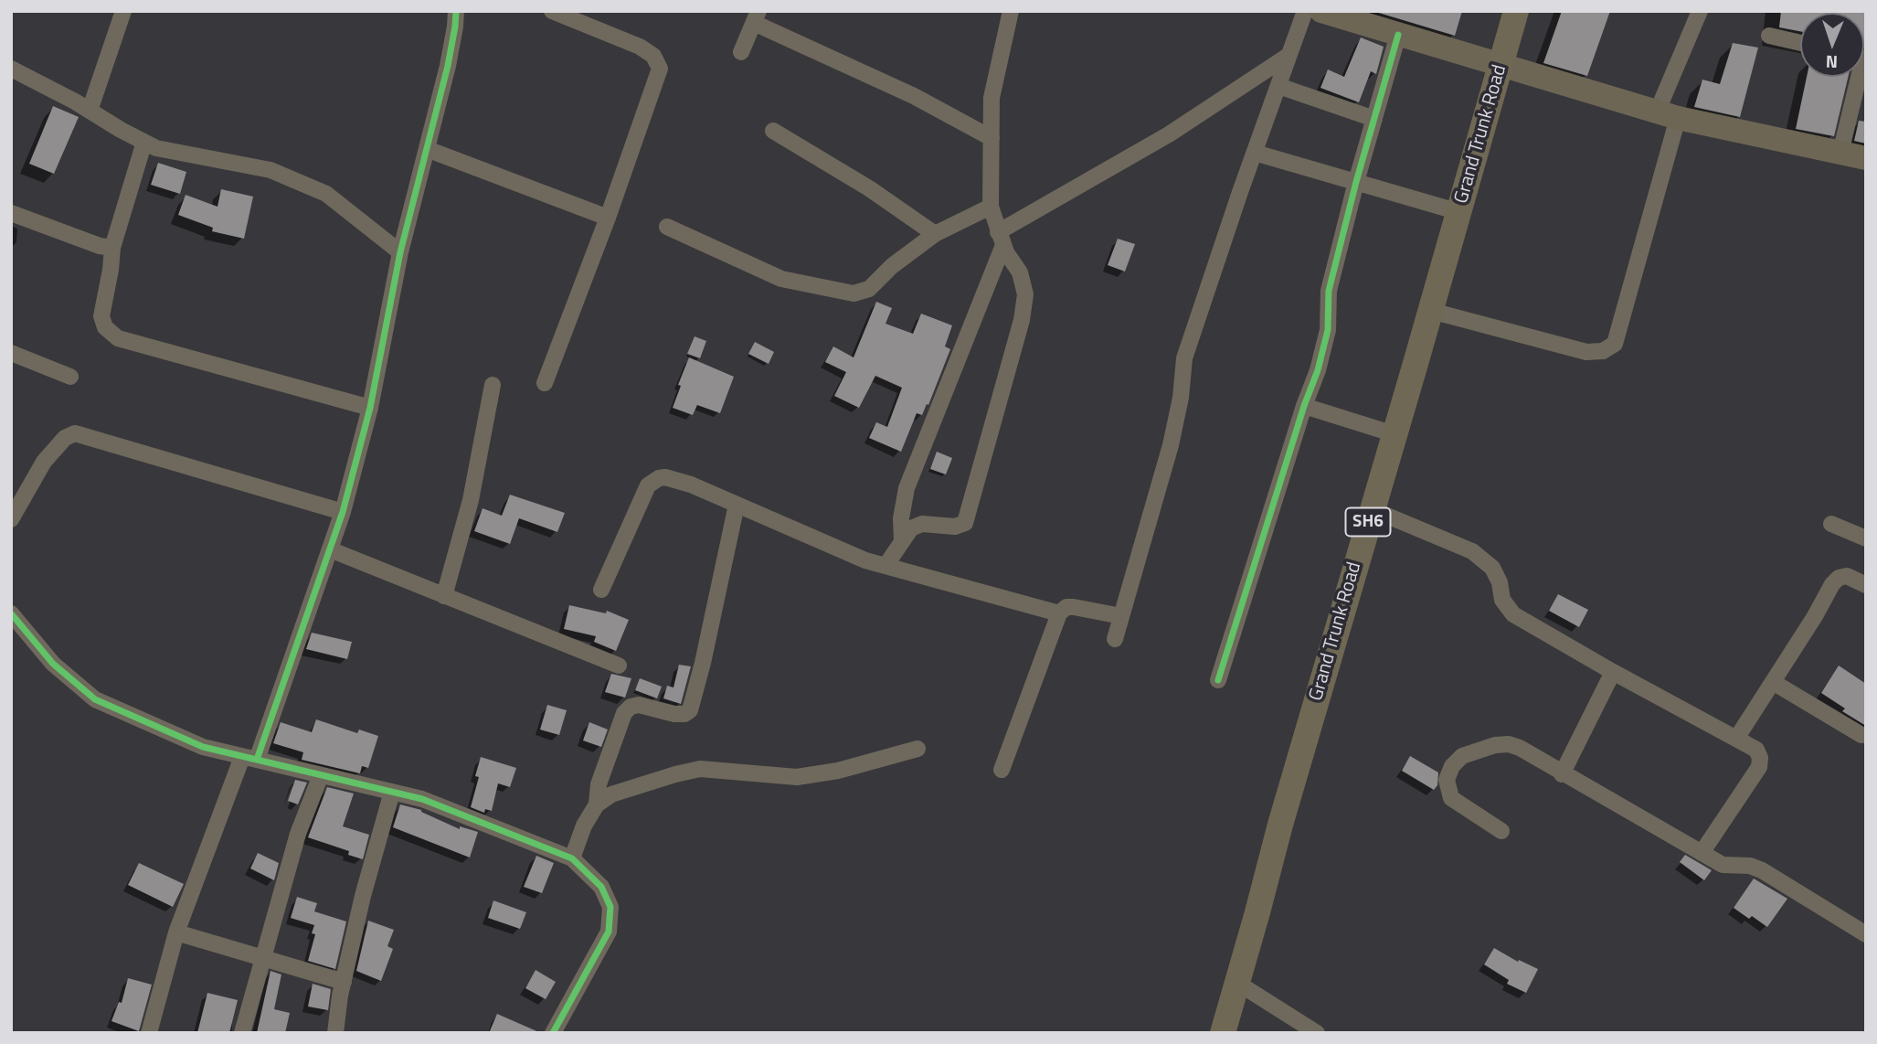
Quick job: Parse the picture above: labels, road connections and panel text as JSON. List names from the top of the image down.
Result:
{
  "streets": {
    "main road": ["Grand Trunk Road", "SH6"]
  },
  "north": "bottom"
}
